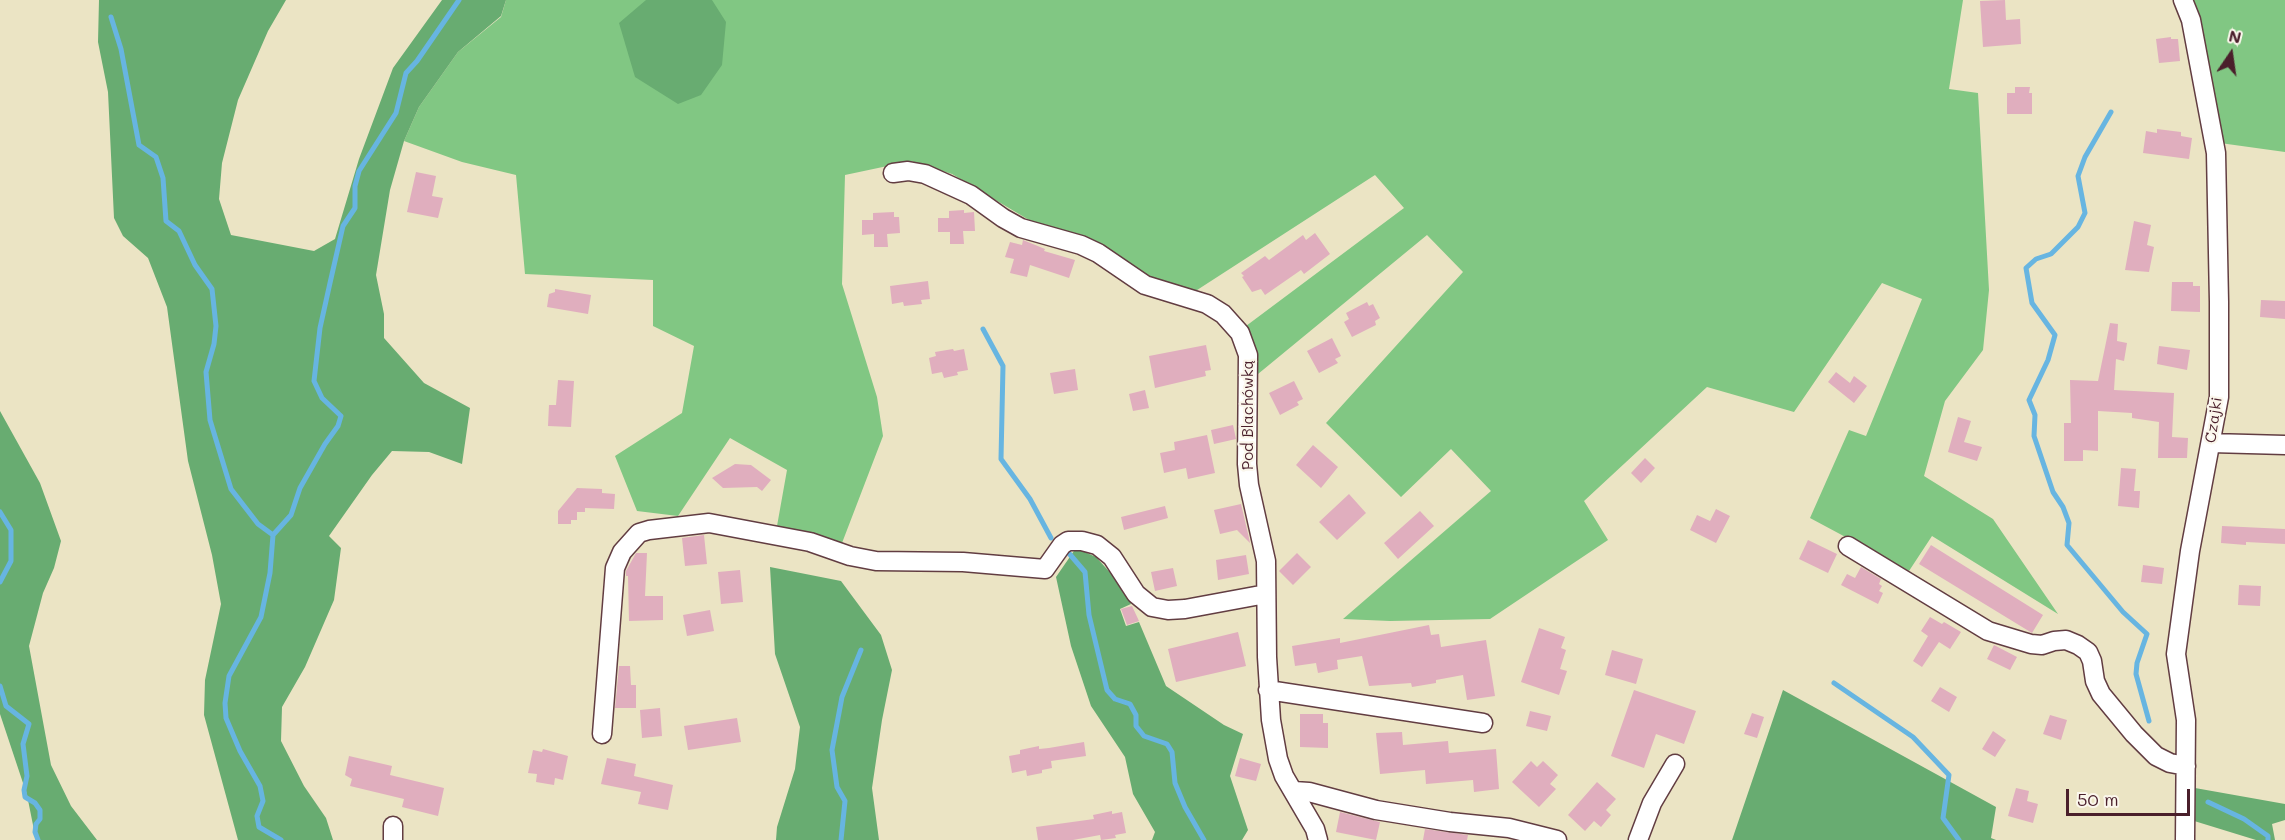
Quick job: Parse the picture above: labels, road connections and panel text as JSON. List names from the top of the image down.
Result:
{
  "streets": {
    "street": ["Pod Blachówką", "Czajki"]
  },
  "scale_bar": "50 m",
  "north": "top"
}
